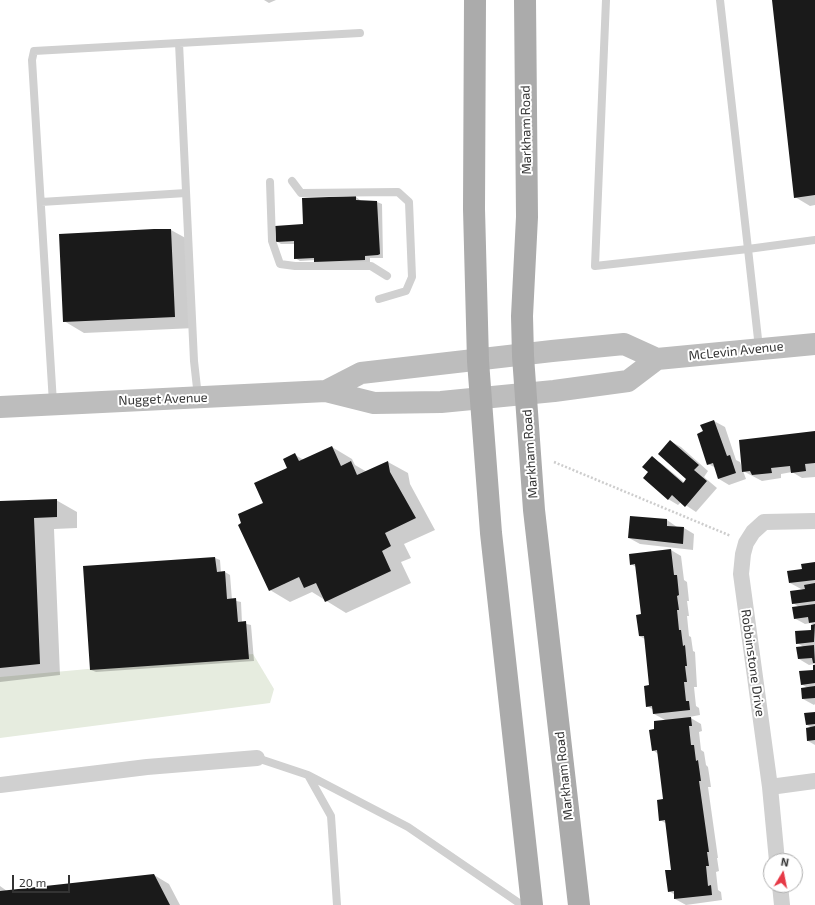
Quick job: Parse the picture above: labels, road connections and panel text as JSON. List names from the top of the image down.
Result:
{
  "streets": {
    "main road": ["Markham Road"],
    "street": ["McLevin Avenue", "Nugget Avenue", "Robbinstone Drive"]
  },
  "crossings": [
    ["Markham Road", "Nugget Avenue"]
  ],
  "scale_bar": "20 m",
  "north": "top"
}
